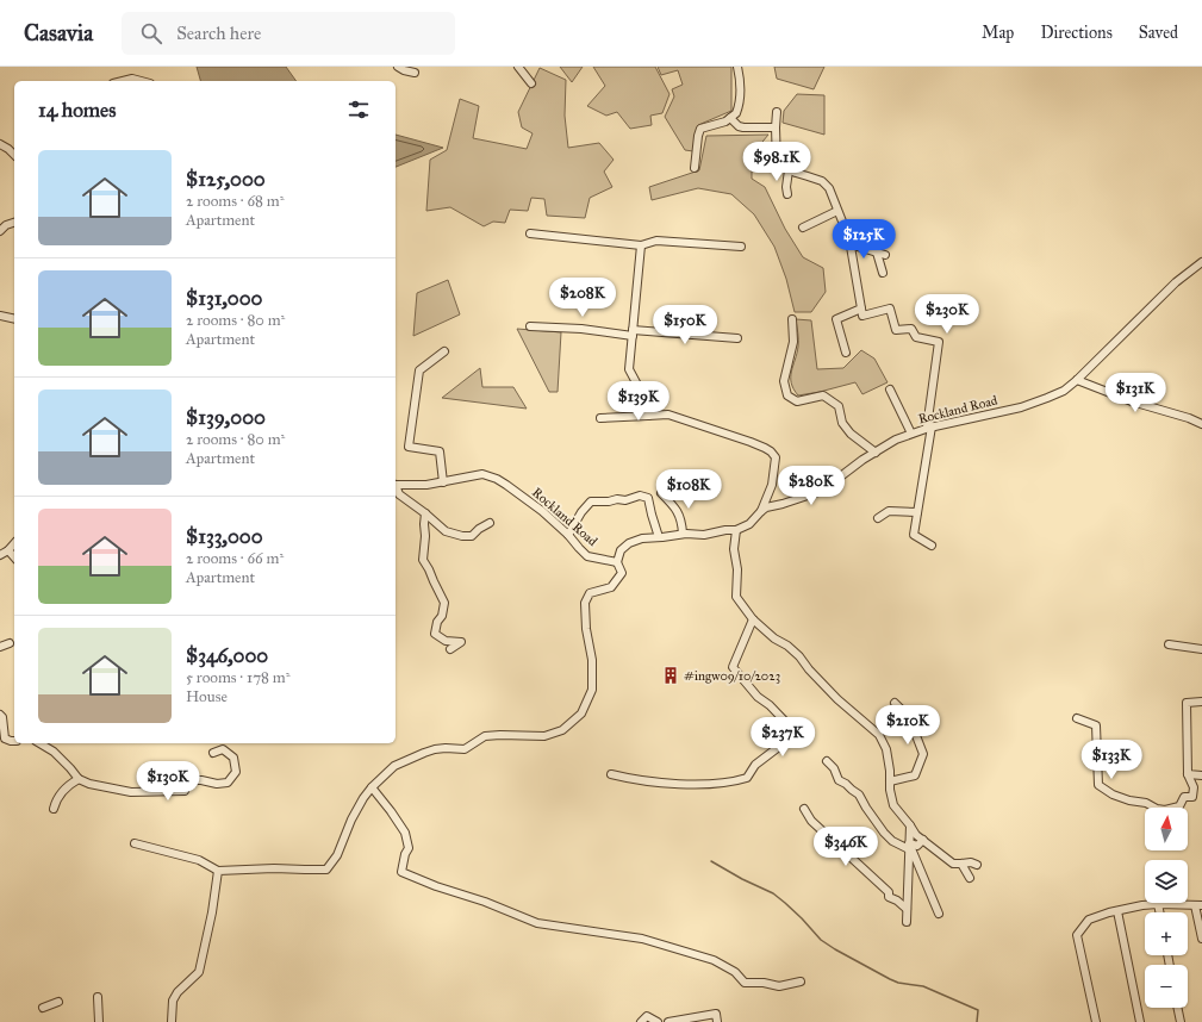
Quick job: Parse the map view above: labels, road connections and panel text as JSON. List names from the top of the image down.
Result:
{
  "streets": {
    "street": ["Rockland Road"]
  },
  "places": {
    "building": ["#ingw09/10/2023"]
  },
  "north": "top",
  "page": {
    "header": "Casavia",
    "search": "Search here",
    "nav": ["Map", "Directions", "Saved"],
    "heading": "14 homes",
    "list": [
      {
        "name": "$125,000",
        "note": "2 rooms · 68 m² · Apartment"
      },
      {
        "name": "$131,000",
        "note": "2 rooms · 80 m² · Apartment"
      },
      {
        "name": "$139,000",
        "note": "2 rooms · 80 m² · Apartment"
      },
      {
        "name": "$133,000",
        "note": "2 rooms · 66 m² · Apartment"
      },
      {
        "name": "$346,000",
        "note": "5 rooms · 178 m² · House"
      }
    ],
    "price": [
      "$98.1K",
      "$125K",
      "$208K",
      "$230K",
      "$150K",
      "$131K",
      "$139K",
      "$280K",
      "$108K",
      "$210K",
      "$237K",
      "$133K",
      "$130K",
      "$346K"
    ],
    "map_buttons": ["+", "−"]
  }
}
